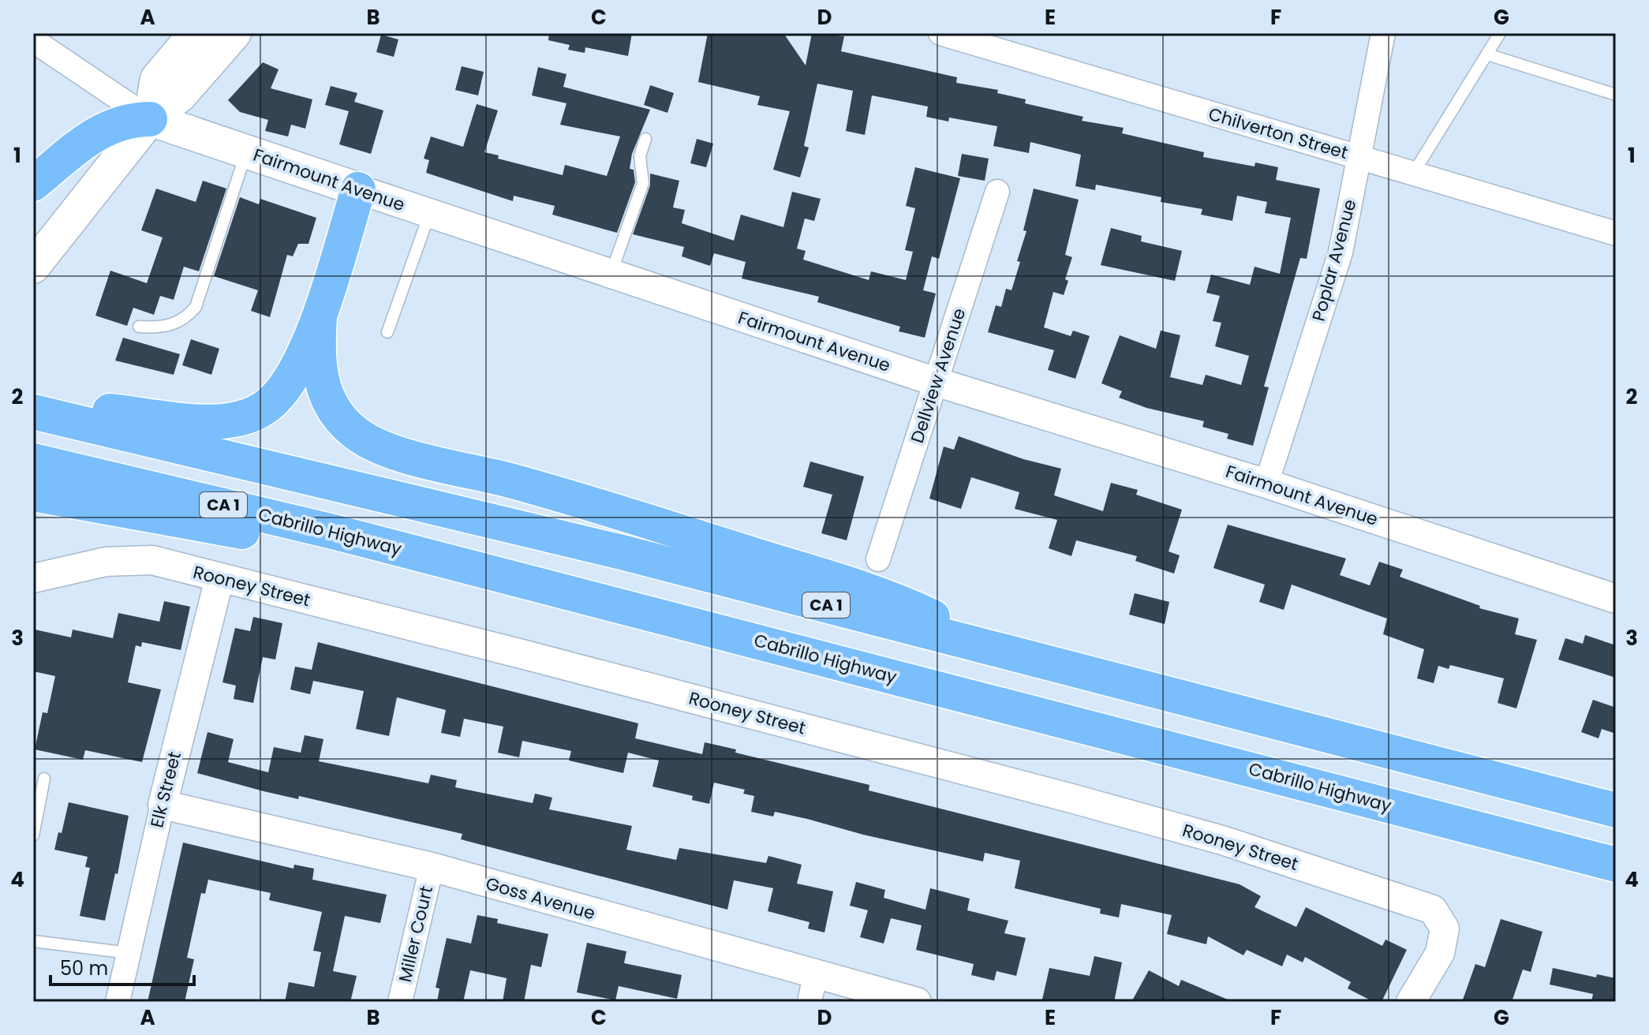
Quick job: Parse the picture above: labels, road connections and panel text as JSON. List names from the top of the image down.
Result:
{
  "streets": {
    "highway": ["CA 1", "Cabrillo Highway"],
    "main road": ["Fairmount Avenue"],
    "street": [
      "Chilverton Street",
      "Poplar Avenue",
      "Dellview Avenue",
      "Rooney Street",
      "Elk Street",
      "Goss Avenue",
      "Miller Court"
    ]
  },
  "crossings": [
    ["Chilverton Street", "Poplar Avenue"],
    ["Fairmount Avenue", "Poplar Avenue"],
    ["Fairmount Avenue", "Dellview Avenue"],
    ["Rooney Street", "Elk Street"],
    ["Elk Street", "Goss Avenue"],
    ["Goss Avenue", "Miller Court"]
  ],
  "scale_bar": "50 m",
  "grid": {
    "columns": [
      "A",
      "B",
      "C",
      "D",
      "E",
      "F",
      "G"
    ],
    "rows": [
      "1",
      "2",
      "3",
      "4"
    ]
  }
}
